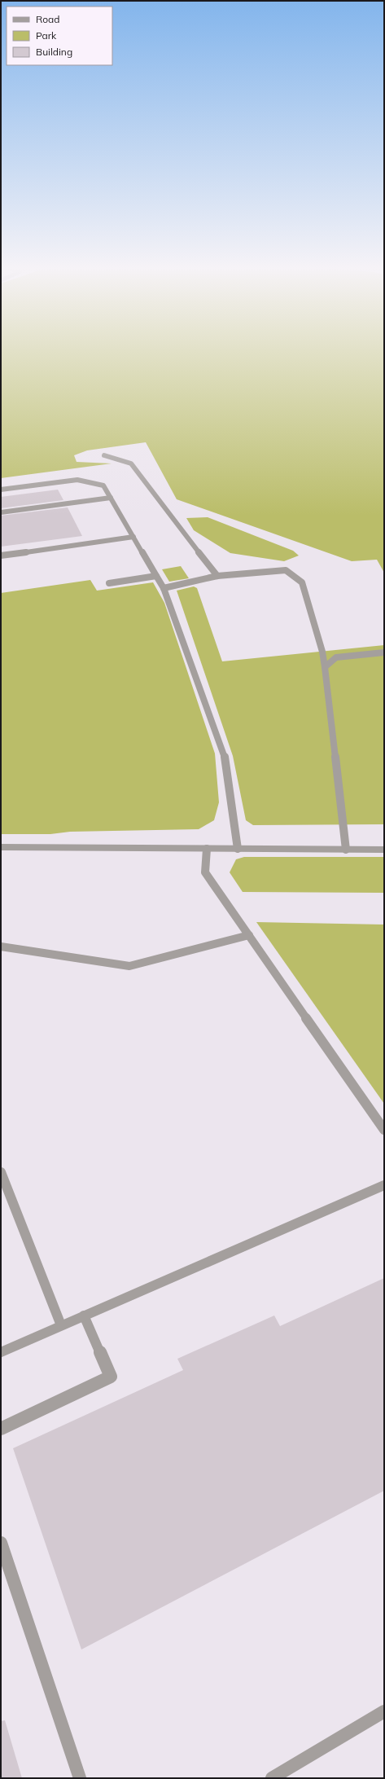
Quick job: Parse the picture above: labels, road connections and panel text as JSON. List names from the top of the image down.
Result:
{
  "legend": ["Road", "Park", "Building"]
}
